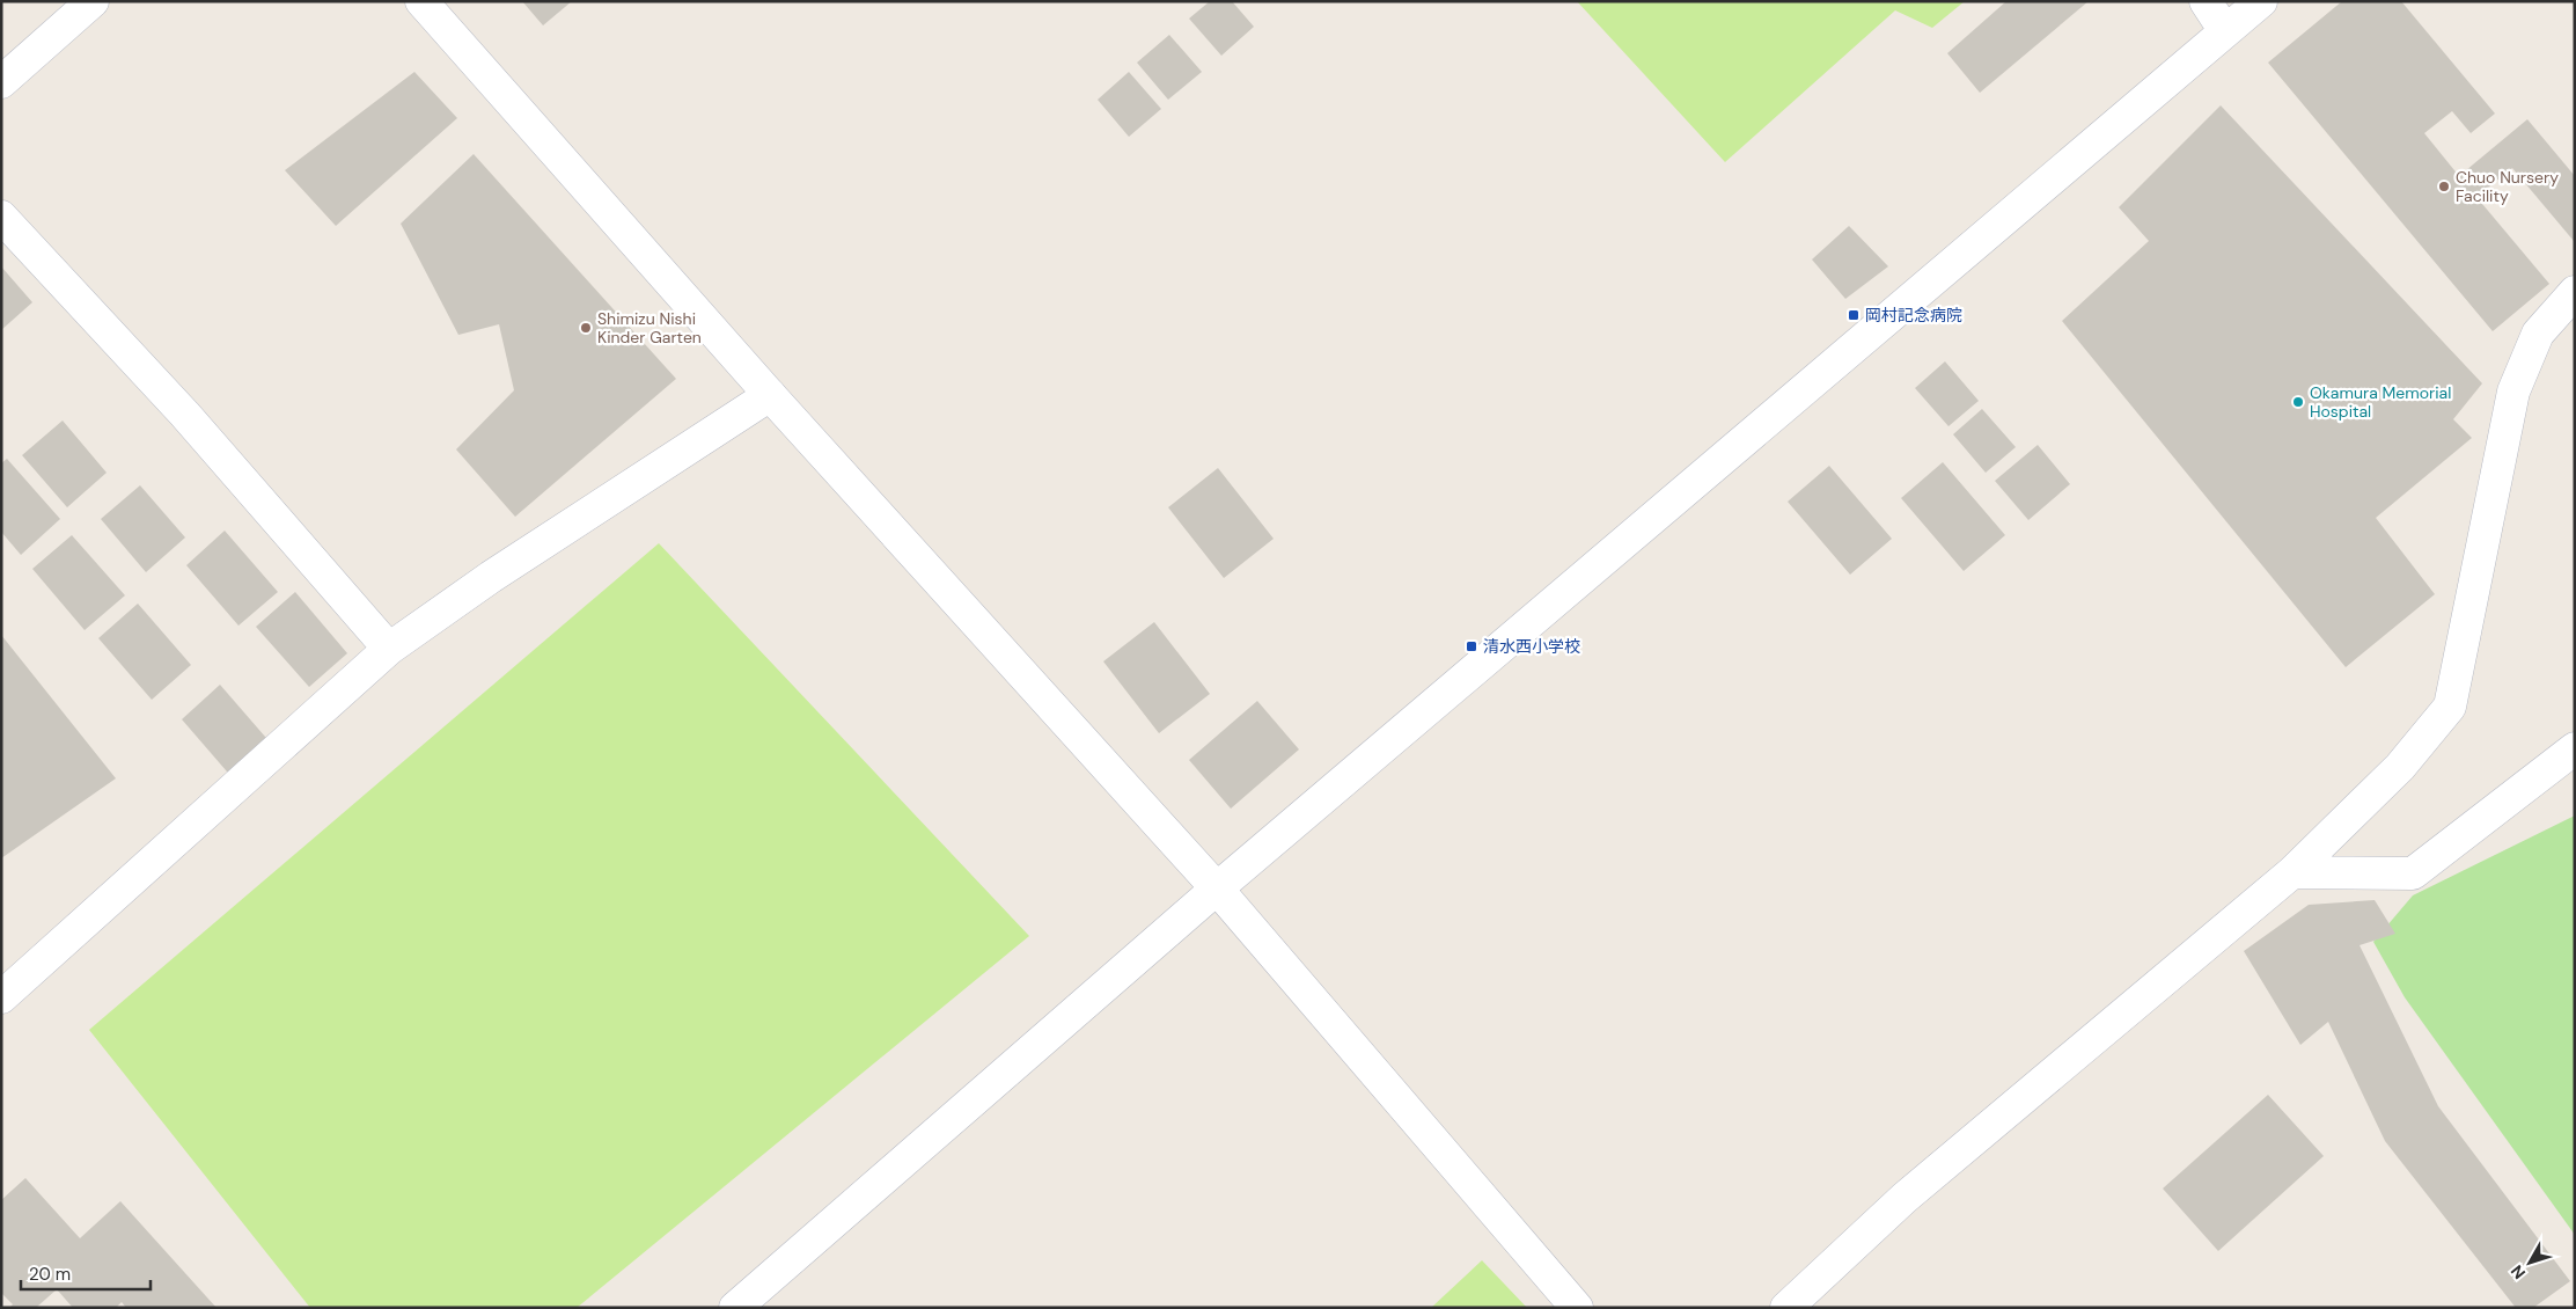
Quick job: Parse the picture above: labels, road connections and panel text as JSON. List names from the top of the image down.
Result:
{
  "places": {
    "other": ["Chuo Nursery Facility", "Shimizu Nishi Kinder Garten", "Okamura Memorial Hospital"],
    "transit": ["岡村記念病院", "清水西小学校"]
  },
  "scale_bar": "20 m",
  "north": "bottom left"
}
